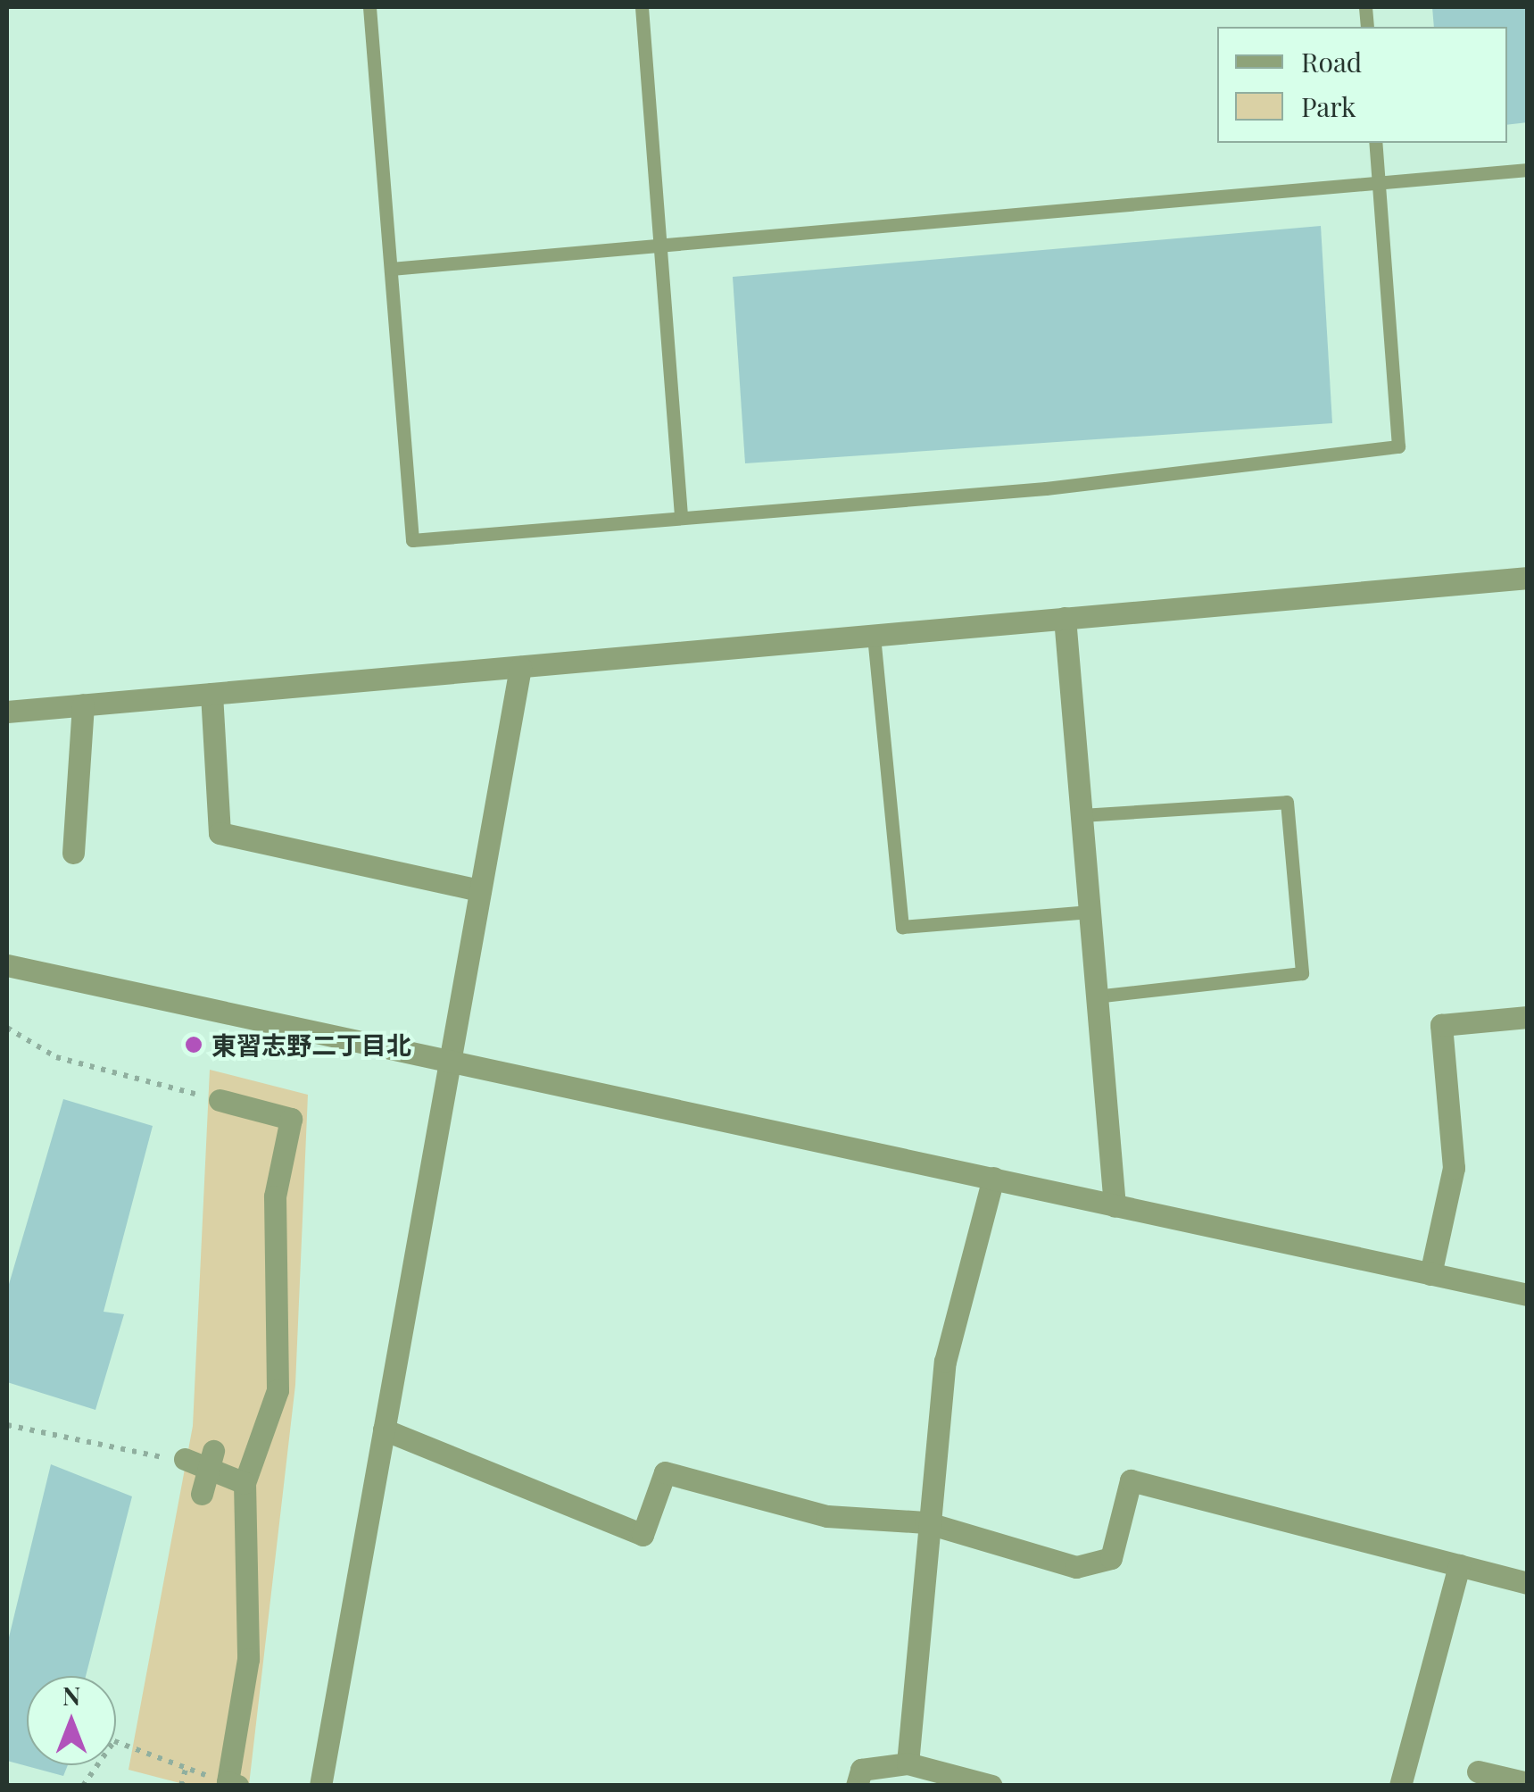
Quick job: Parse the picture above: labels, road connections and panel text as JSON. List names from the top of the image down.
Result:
{
  "places": ["東習志野二丁目北"],
  "legend": ["Road", "Park"],
  "north": "top"
}
